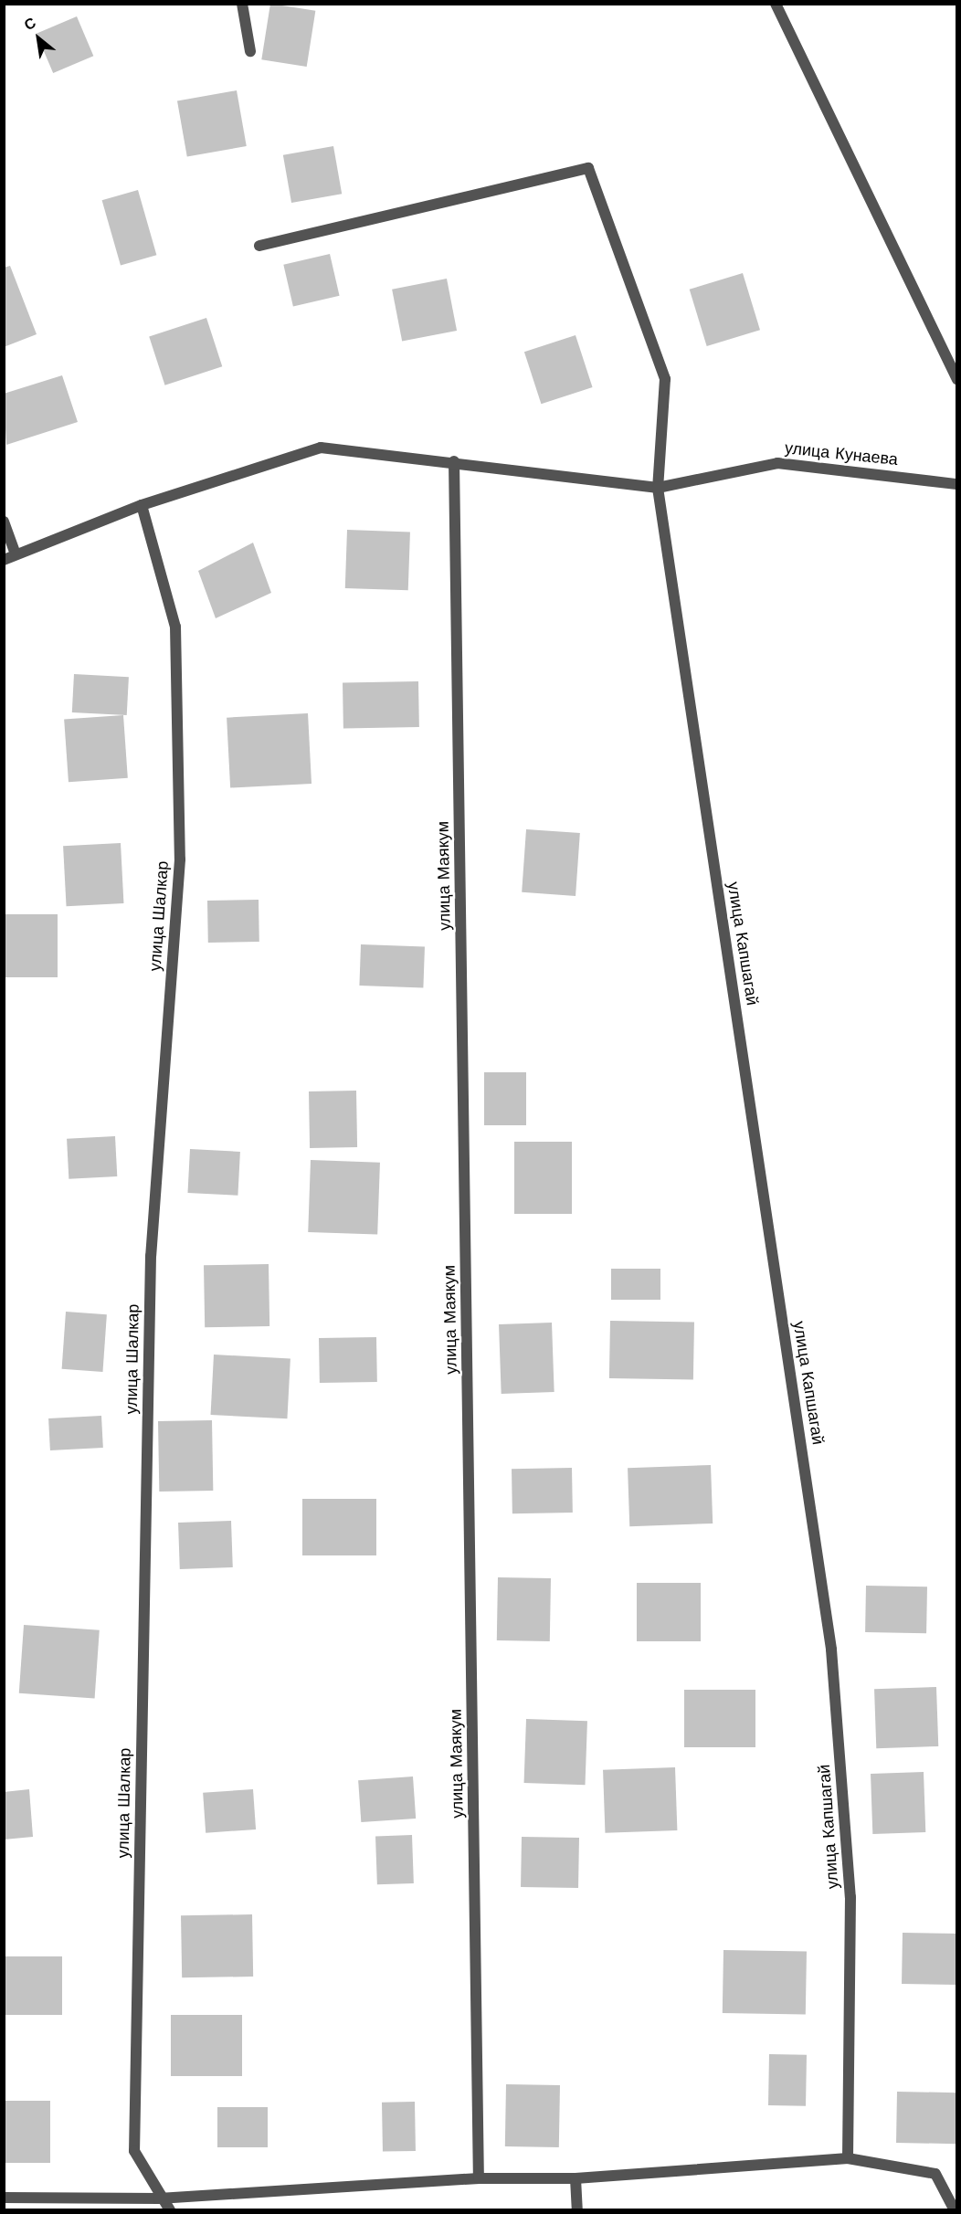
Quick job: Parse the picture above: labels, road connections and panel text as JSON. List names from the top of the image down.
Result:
{
  "streets": {
    "street": [
      "улица Кунаева",
      "улица Маякум",
      "улица Шалкар",
      "улица Капшагай"
    ]
  },
  "crossings": [
    ["улица Кунаева", "улица Маякум"],
    ["улица Кунаева", "улица Шалкар"],
    ["улица Кунаева", "улица Капшагай"]
  ],
  "north": "top left"
}
